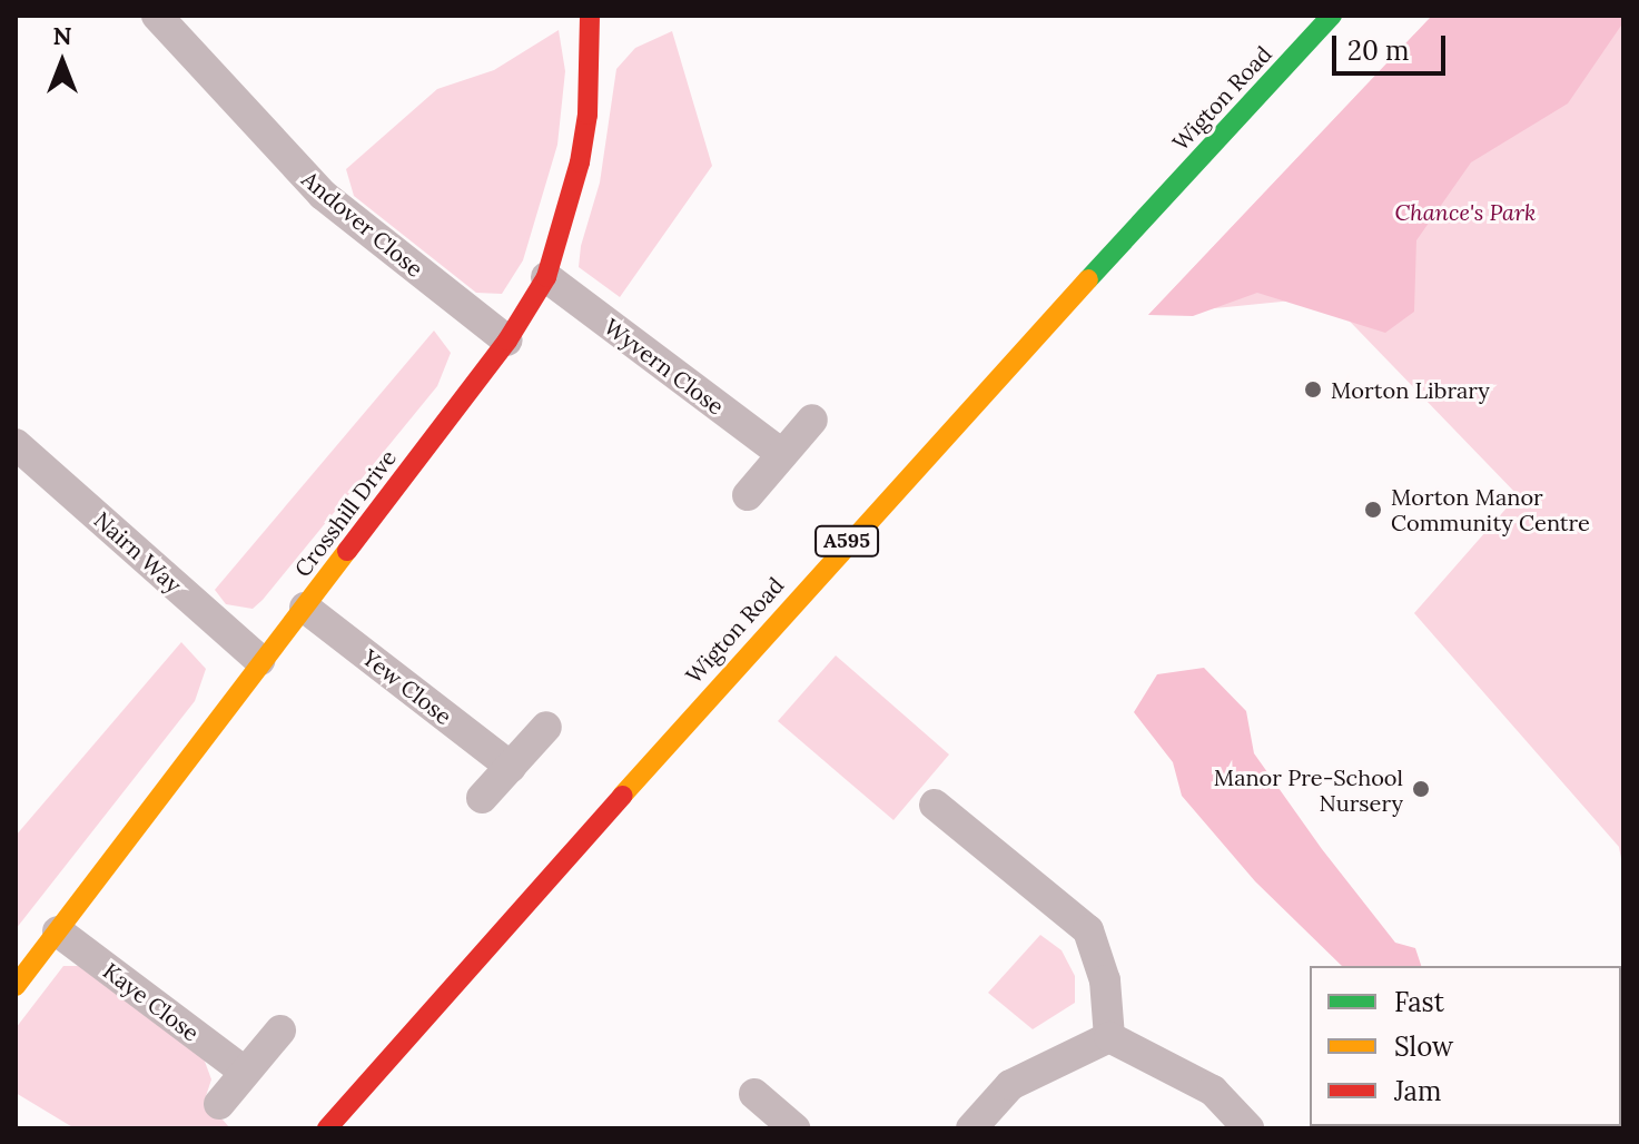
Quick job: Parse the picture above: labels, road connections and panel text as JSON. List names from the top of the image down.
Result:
{
  "streets": {
    "main road": ["Wigton Road", "Crosshill Drive", "A595"],
    "street": [
      "Andover Close",
      "Wyvern Close",
      "Nairn Way",
      "Yew Close",
      "Kaye Close"
    ]
  },
  "crossings": [
    ["Andover Close", "Crosshill Drive"],
    ["Wyvern Close", "Crosshill Drive"],
    ["Crosshill Drive", "Nairn Way"],
    ["Crosshill Drive", "Yew Close"],
    ["Crosshill Drive", "Kaye Close"]
  ],
  "parks": ["Chance's Park"],
  "places": ["Morton Library", "Morton Manor Community Centre", "Manor Pre-School Nursery"],
  "legend": ["Fast", "Slow", "Jam"],
  "scale_bar": "20 m",
  "north": "top"
}
